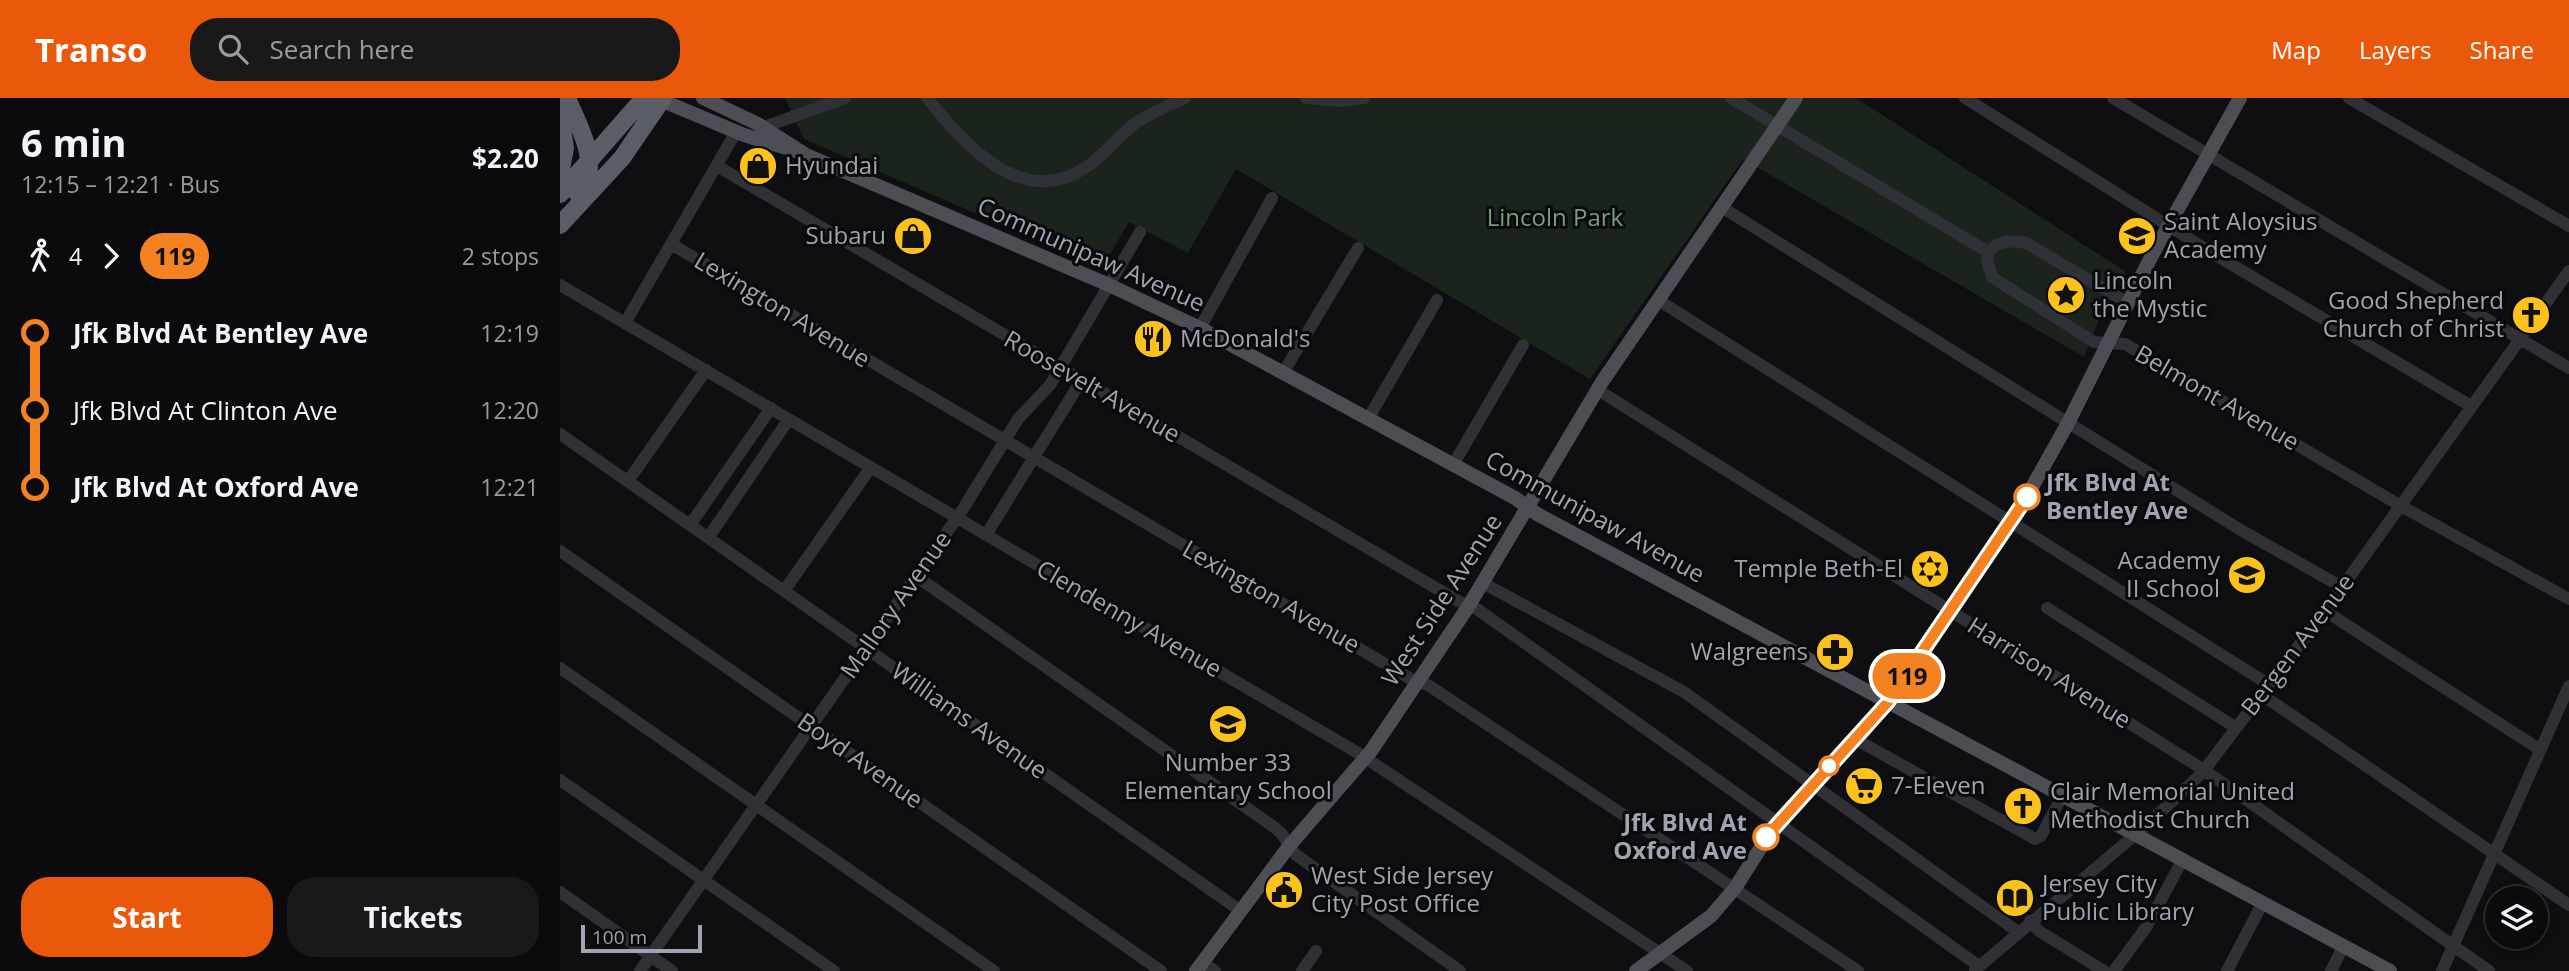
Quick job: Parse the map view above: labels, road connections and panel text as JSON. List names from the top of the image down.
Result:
{
  "streets": {
    "main road": ["Communipaw Avenue", "West Side Avenue"],
    "street": [
      "Lexington Avenue",
      "Roosevelt Avenue",
      "Belmont Avenue",
      "Mallory Avenue",
      "Clendenny Avenue",
      "Bergen Avenue",
      "Harrison Avenue",
      "Williams Avenue",
      "Boyd Avenue"
    ]
  },
  "crossings": [
    ["Communipaw Avenue", "West Side Avenue"],
    ["Communipaw Avenue", "Mallory Avenue"],
    ["Communipaw Avenue", "Bergen Avenue"],
    ["Lexington Avenue", "West Side Avenue"],
    ["Lexington Avenue", "Mallory Avenue"],
    ["Roosevelt Avenue", "West Side Avenue"],
    ["Roosevelt Avenue", "Mallory Avenue"],
    ["Roosevelt Avenue", "Bergen Avenue"],
    ["Belmont Avenue", "Bergen Avenue"],
    ["West Side Avenue", "Clendenny Avenue"],
    ["West Side Avenue", "Harrison Avenue"],
    ["West Side Avenue", "Williams Avenue"],
    ["Mallory Avenue", "Clendenny Avenue"],
    ["Mallory Avenue", "Williams Avenue"],
    ["Mallory Avenue", "Boyd Avenue"],
    ["Bergen Avenue", "Harrison Avenue"]
  ],
  "parks": ["Lincoln Park"],
  "places": {
    "shop": ["Hyundai", "Subaru"],
    "school or university": ["Saint Aloysius Academy", "Academy II School", "Number 33 Elementary School"],
    "place": ["Lincoln the Mystic"],
    "church": ["Good Shepherd Church of Christ", "Clair Memorial United Methodist Church"],
    "restaurant": ["McDonald's"],
    "other": ["Jfk Blvd At Bentley Ave", "Jfk Blvd At Oxford Ave"],
    "synagogue": ["Temple Beth-El"],
    "pharmacy": ["Walgreens"],
    "supermarket": ["7-Eleven"],
    "public building": ["West Side Jersey City Post Office"],
    "library": ["Jersey City Public Library"]
  },
  "lines": ["bus line 119"],
  "scale_bar": "100 m",
  "page": {
    "header": "Transo",
    "search": "Search here",
    "nav": ["Map", "Layers", "Share"],
    "heading": ["6 min", "12:15 – 12:21 · Bus", "$2.20"],
    "on_map": "119",
    "legs": ["4", "119", "2 stops"],
    "list": [
      {
        "name": "Jfk Blvd At Bentley Ave",
        "value": "12:19"
      },
      {
        "name": "Jfk Blvd At Clinton Ave",
        "value": "12:20"
      },
      {
        "name": "Jfk Blvd At Oxford Ave",
        "value": "12:21"
      }
    ],
    "buttons": ["Start", "Tickets"],
    "scale": "100 m"
  }
}
